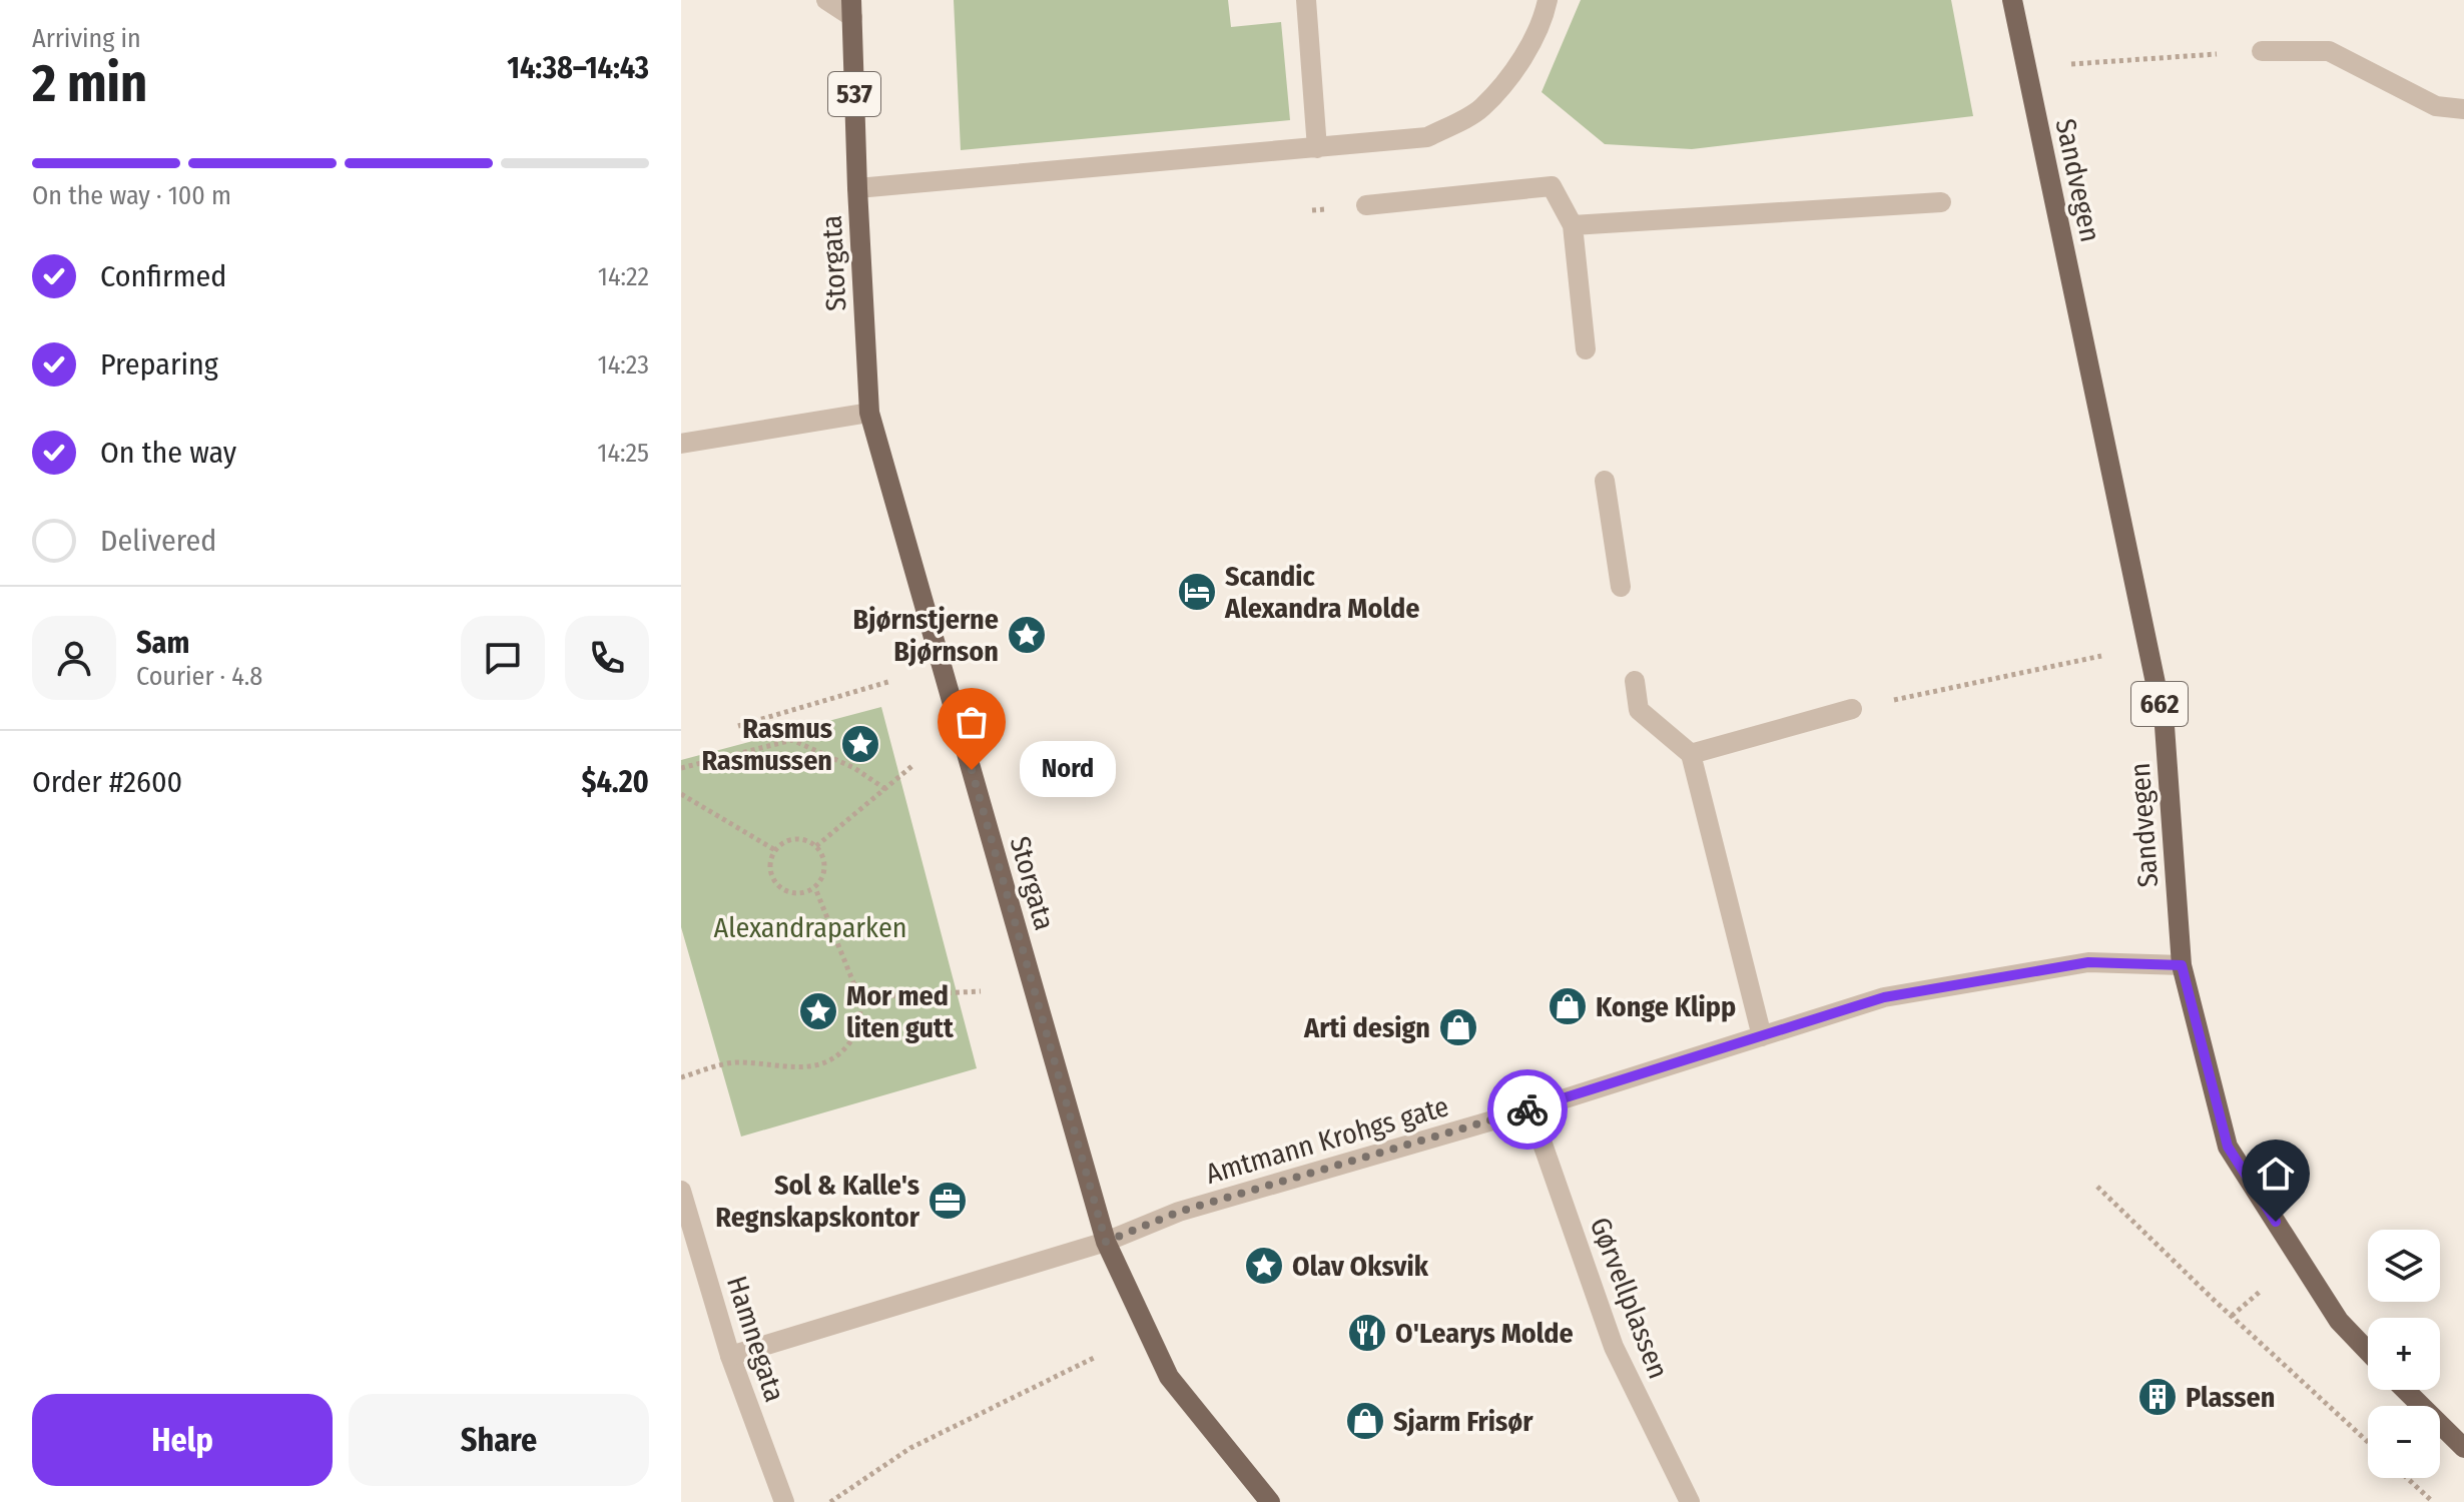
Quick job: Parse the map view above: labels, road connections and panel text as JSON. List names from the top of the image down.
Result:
{
  "streets": {
    "main road": [
      "537",
      "Sandvegen",
      "Storgata",
      "662"
    ],
    "street": ["Amtmann Krohgs gate", "Gørvellplassen", "Hamnegata"]
  },
  "crossings": [
    ["537", "Storgata"],
    ["Sandvegen", "Amtmann Krohgs gate"],
    ["Storgata", "Amtmann Krohgs gate"],
    ["Amtmann Krohgs gate", "Gørvellplassen"],
    ["Amtmann Krohgs gate", "Hamnegata"]
  ],
  "parks": ["Alexandraparken"],
  "places": {
    "hotel": ["Scandic Alexandra Molde"],
    "place": [
      "Bjørnstjerne Bjørnson",
      "Rasmus Rasmussen",
      "Mor med liten gutt",
      "Olav Oksvik"
    ],
    "other": ["Nord"],
    "shop": ["Konge Klipp", "Arti design", "Sjarm Frisør"],
    "office": ["Sol & Kalle's Regnskapskontor"],
    "restaurant": ["O'Learys Molde"],
    "building": ["Plassen"]
  },
  "page": {
    "heading": ["2 min", "Arriving in", "14:38–14:43"],
    "panel": [
      "Sam",
      "Courier · 4.8",
      "Order #2600",
      "$4.20"
    ],
    "bar": "On the way · 100 m",
    "list": [
      ["Confirmed", "14:22"],
      ["Preparing", "14:23"],
      ["On the way", "14:25"],
      "Delivered"
    ],
    "bubble": "Nord",
    "map_buttons": ["+", "−"],
    "buttons": ["Help", "Share"]
  }
}
